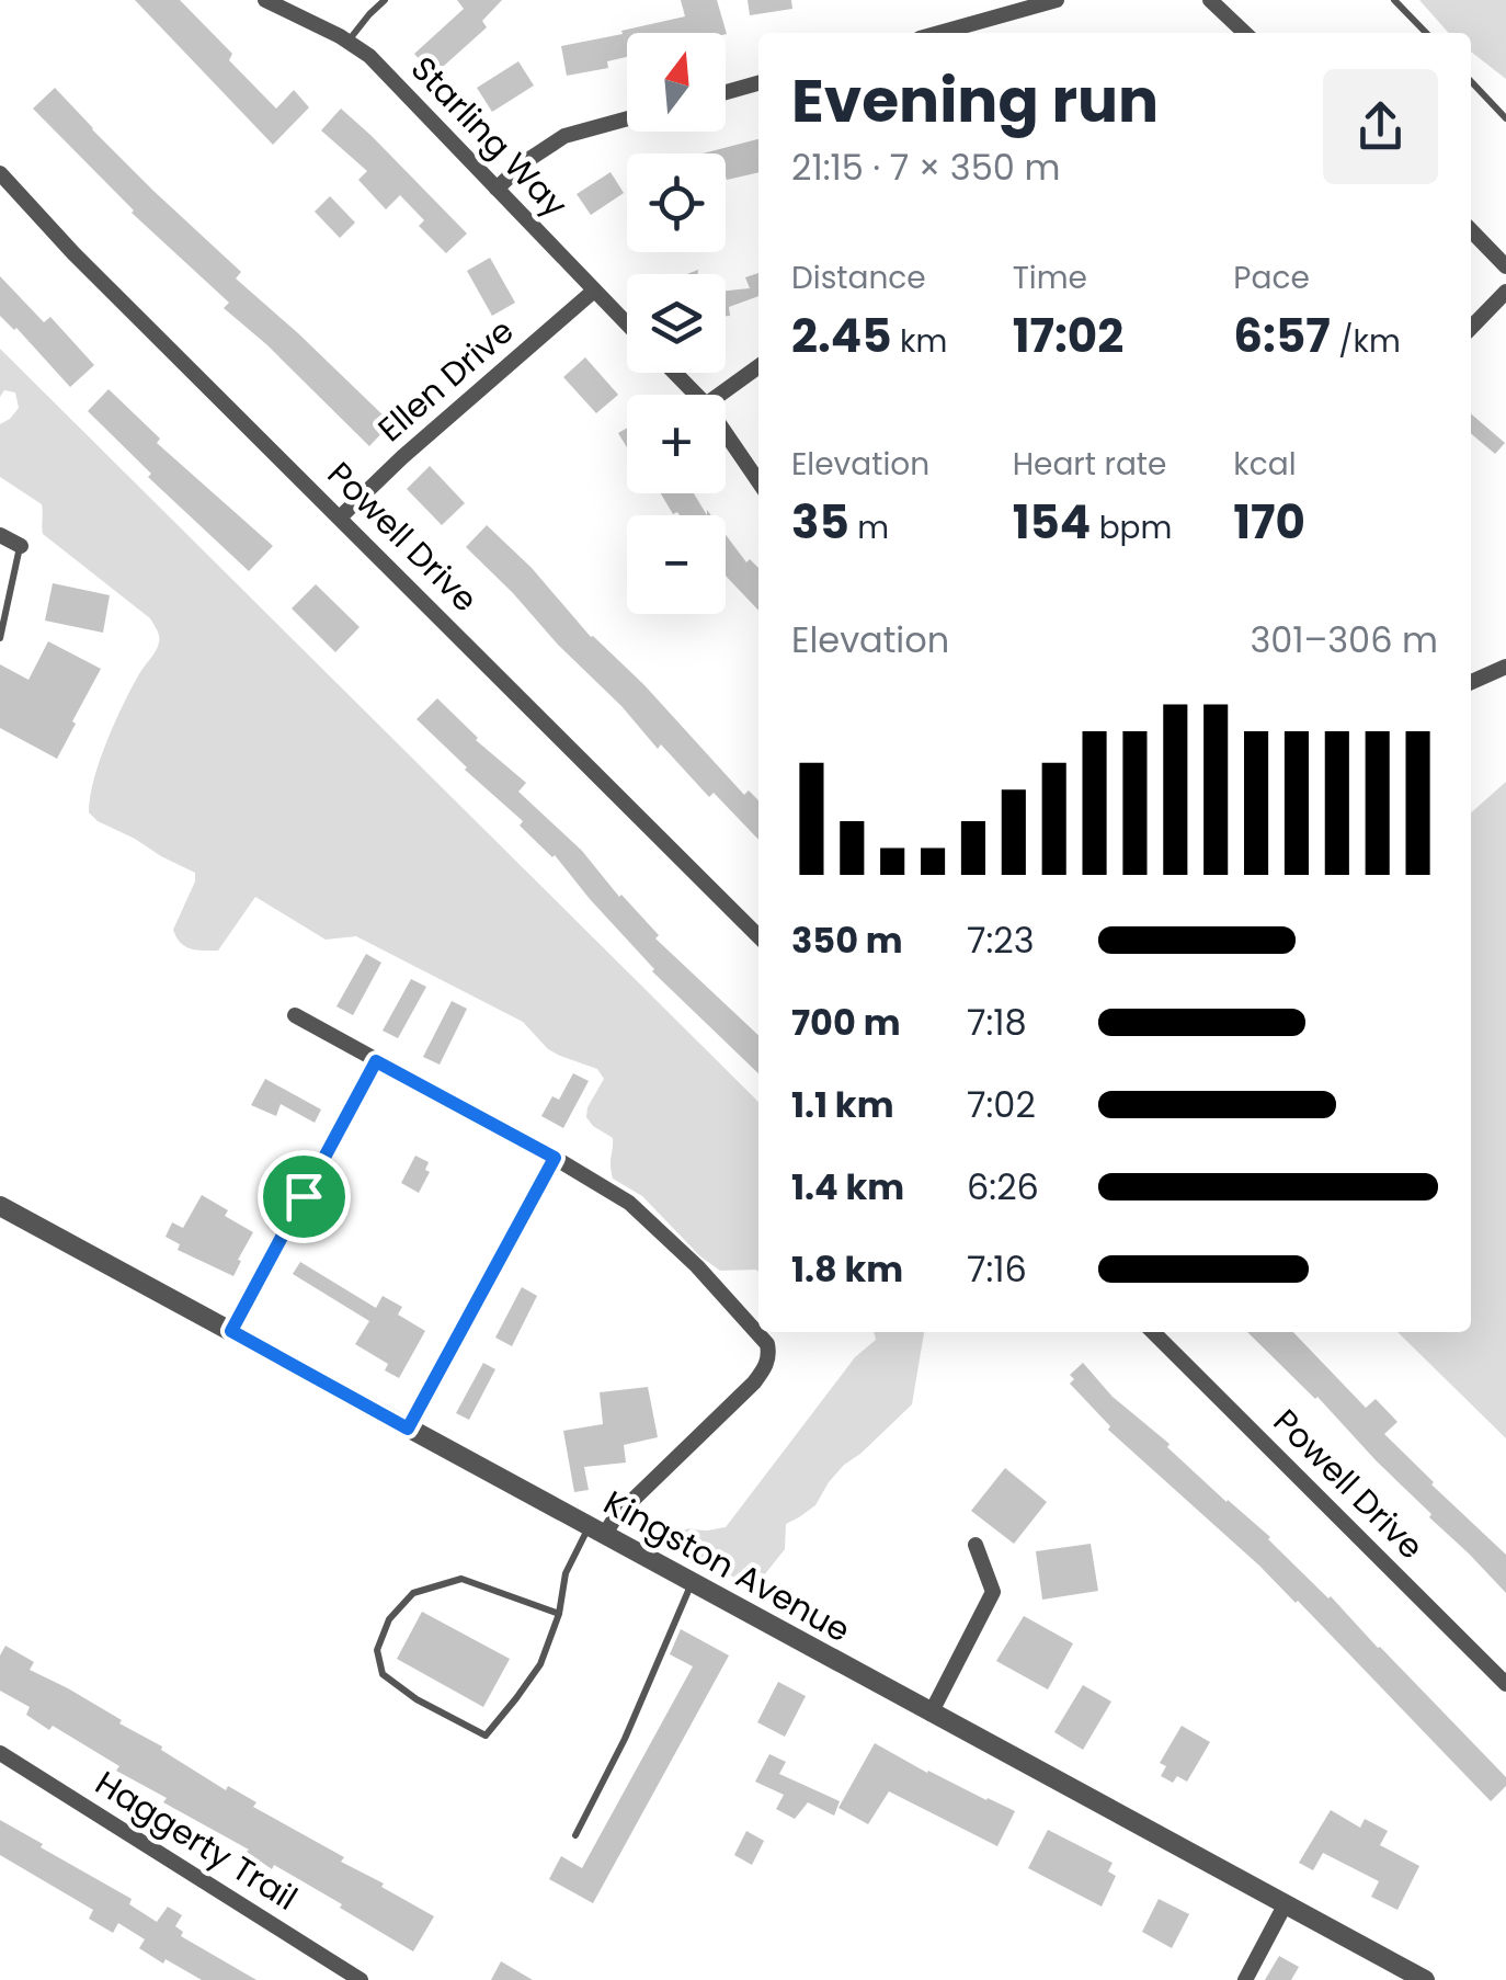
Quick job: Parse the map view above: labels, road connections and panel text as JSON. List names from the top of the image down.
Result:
{
  "streets": {
    "street": [
      "Starling Way",
      "Ellen Drive",
      "Powell Drive",
      "Kingston Avenue",
      "Haggerty Trail"
    ]
  },
  "crossings": [
    ["Starling Way", "Ellen Drive"],
    ["Ellen Drive", "Powell Drive"]
  ],
  "north": "top",
  "page": {
    "map_buttons": ["+", "−"],
    "heading": ["Evening run", "21:15 · 7 × 350 m"],
    "stats": [
      ["Distance", "2.45 km"],
      ["Time", "17:02"],
      ["Pace", "6:57 /km"],
      ["Elevation", "35 m"],
      ["Heart rate", "154 bpm"],
      ["kcal", "170"]
    ],
    "chart": ["Elevation", "301–306 m"],
    "list": [
      {
        "name": "350 m",
        "note": "7:23"
      },
      {
        "name": "700 m",
        "note": "7:18"
      },
      {
        "name": "1.1 km",
        "note": "7:02"
      },
      {
        "name": "1.4 km",
        "note": "6:26"
      },
      {
        "name": "1.8 km",
        "note": "7:16"
      }
    ]
  }
}
